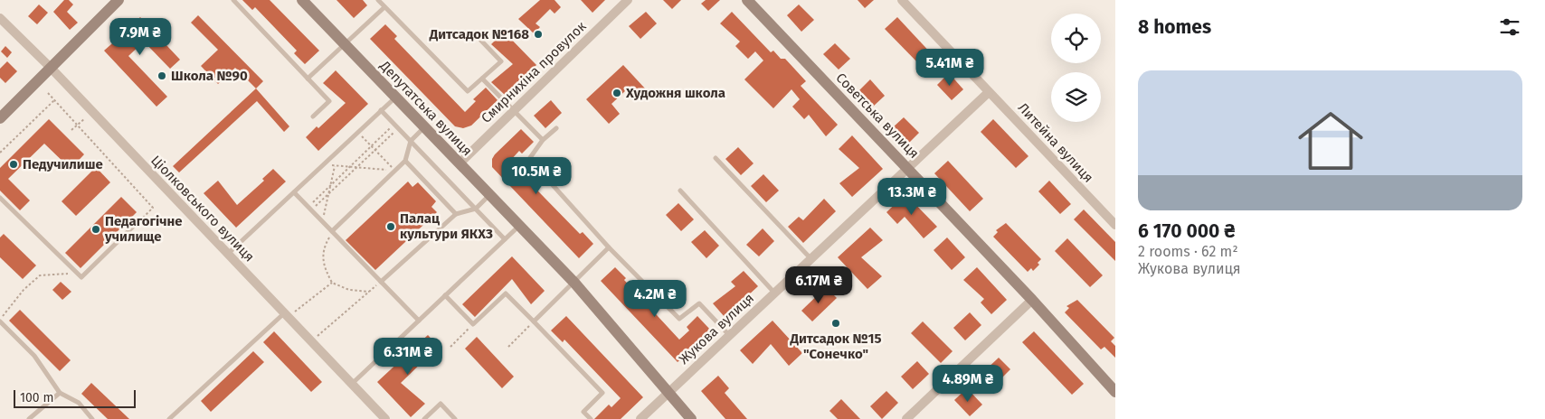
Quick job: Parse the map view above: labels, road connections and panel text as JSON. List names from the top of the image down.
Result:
{
  "streets": {
    "street": [
      "Смирнихіна провулок",
      "Депутатська вулиця",
      "Советська вулиця",
      "Литейна вулиця",
      "Ціолковського вулиця",
      "Жукова вулиця"
    ]
  },
  "crossings": [
    ["Смирнихіна провулок", "Депутатська вулиця"],
    ["Депутатська вулиця", "Жукова вулиця"],
    ["Советська вулиця", "Жукова вулиця"],
    ["Литейна вулиця", "Жукова вулиця"]
  ],
  "places": [
    "Дитсадок №168",
    "Школа №90",
    "Художня школа",
    "Педучилише",
    "Палац культури ЯКХЗ",
    "Педагогічне училище",
    "Дитсадок №15 \"Сонечко\""
  ],
  "scale_bar": "100 m",
  "page": {
    "heading": "8 homes",
    "price": [
      "7.9M ₴",
      "5.41M ₴",
      "10.5M ₴",
      "13.3M ₴",
      "6.17M ₴",
      "4.2M ₴",
      "6.31M ₴",
      "4.89M ₴"
    ],
    "list": [
      {
        "name": "6 170 000 ₴",
        "note": "2 rooms · 62 m² · Жукова вулиця"
      }
    ],
    "scale": "100 m"
  }
}
